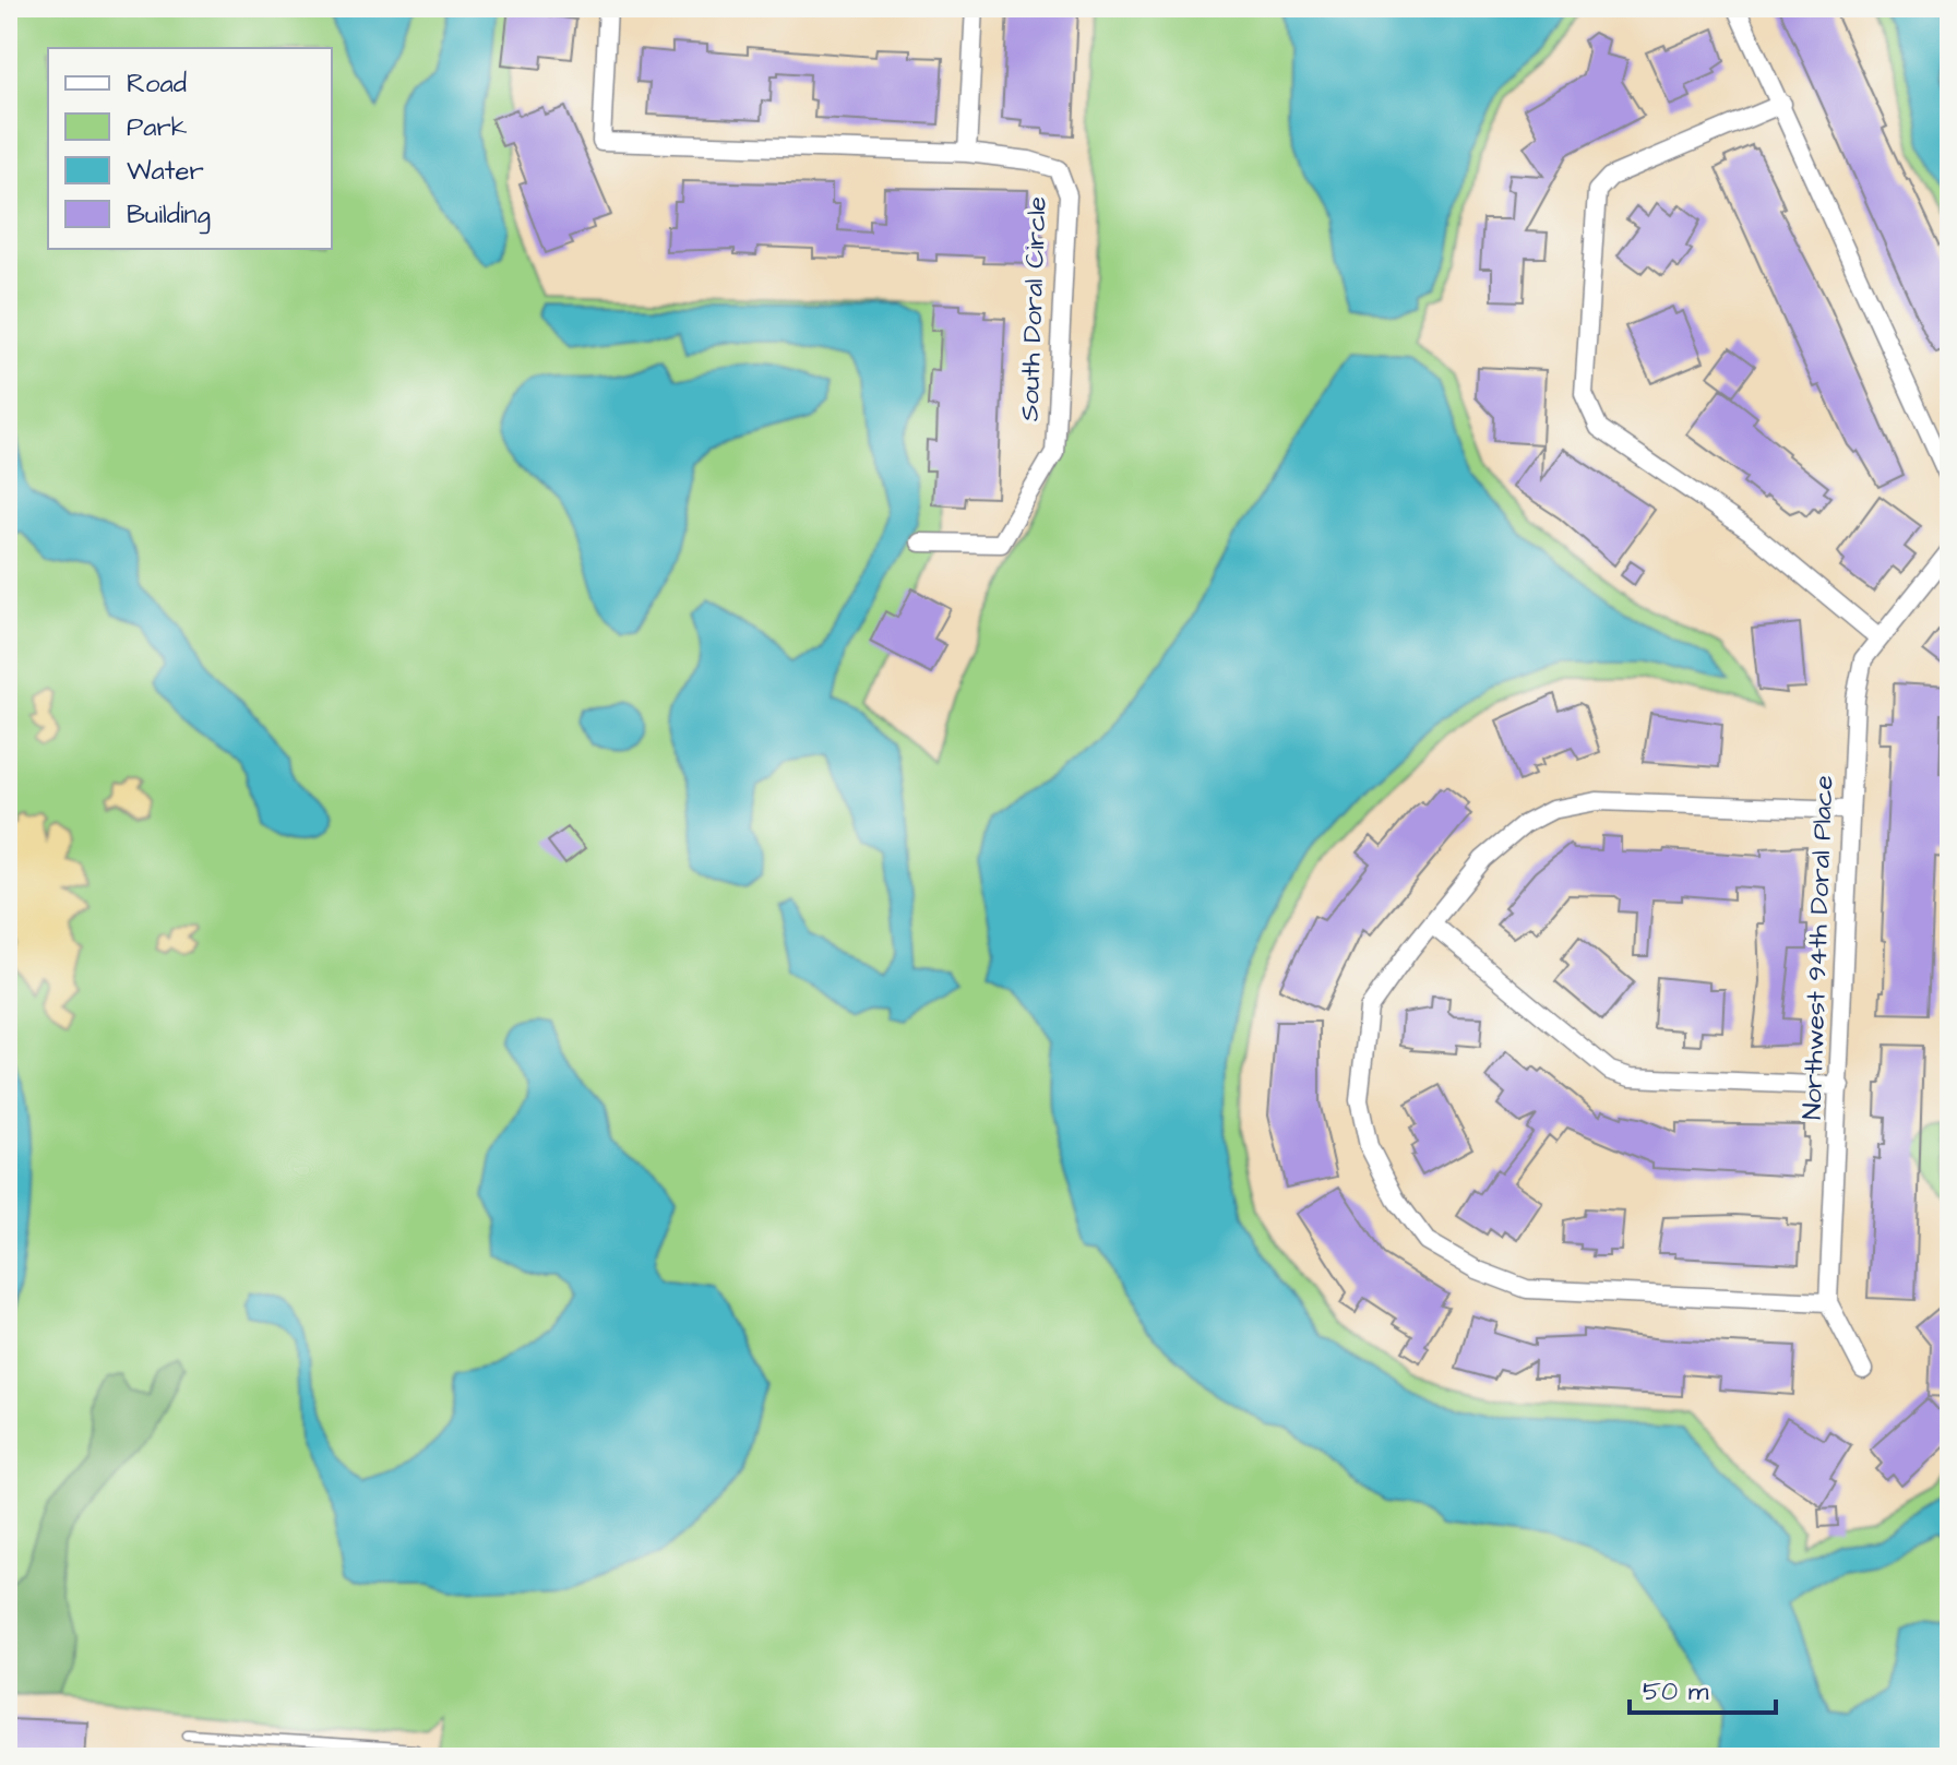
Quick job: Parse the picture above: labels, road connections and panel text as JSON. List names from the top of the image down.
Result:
{
  "streets": {
    "street": ["South Doral Circle", "Northwest 94th Doral Place"]
  },
  "legend": [
    "Road",
    "Park",
    "Water",
    "Building"
  ],
  "scale_bar": "50 m"
}
